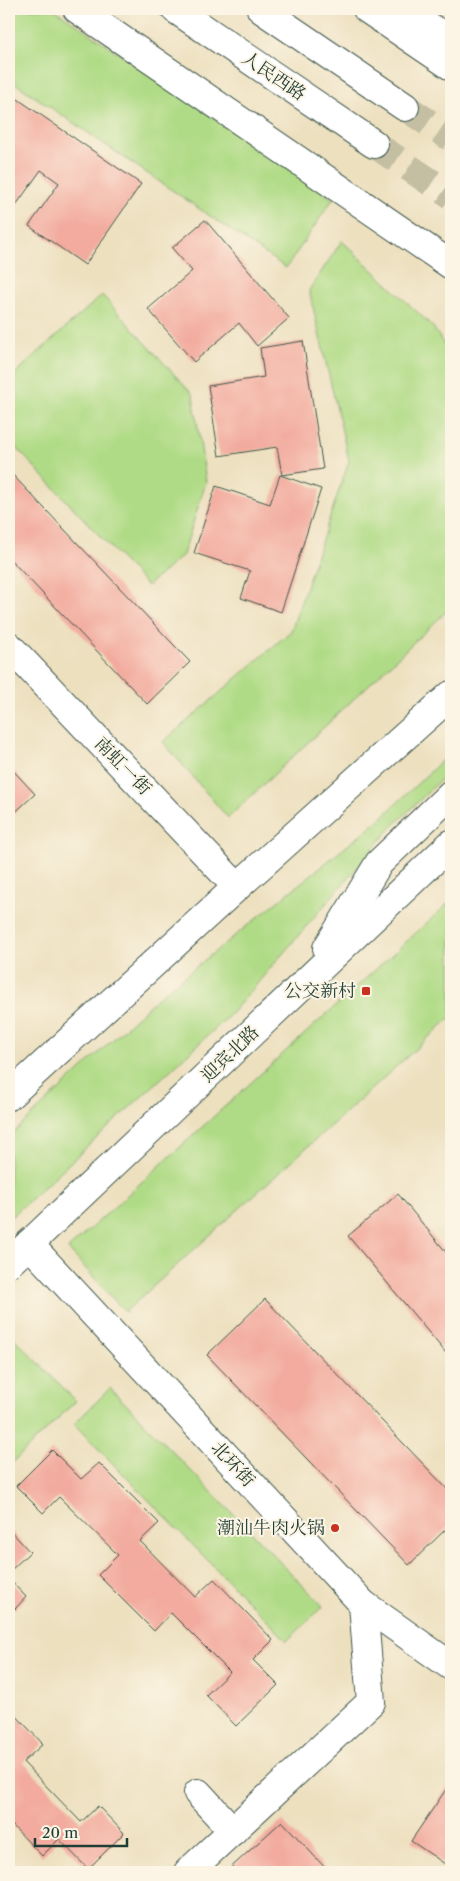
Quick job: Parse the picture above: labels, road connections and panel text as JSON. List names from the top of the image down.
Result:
{
  "streets": {
    "main road": [
      "人民西路",
      "南虹一街",
      "迎宾北路",
      "北环街"
    ]
  },
  "crossings": [
    ["迎宾北路", "北环街"]
  ],
  "places": {
    "transit": ["公交新村"],
    "other": ["潮汕牛肉火锅"]
  },
  "scale_bar": "20 m"
}
